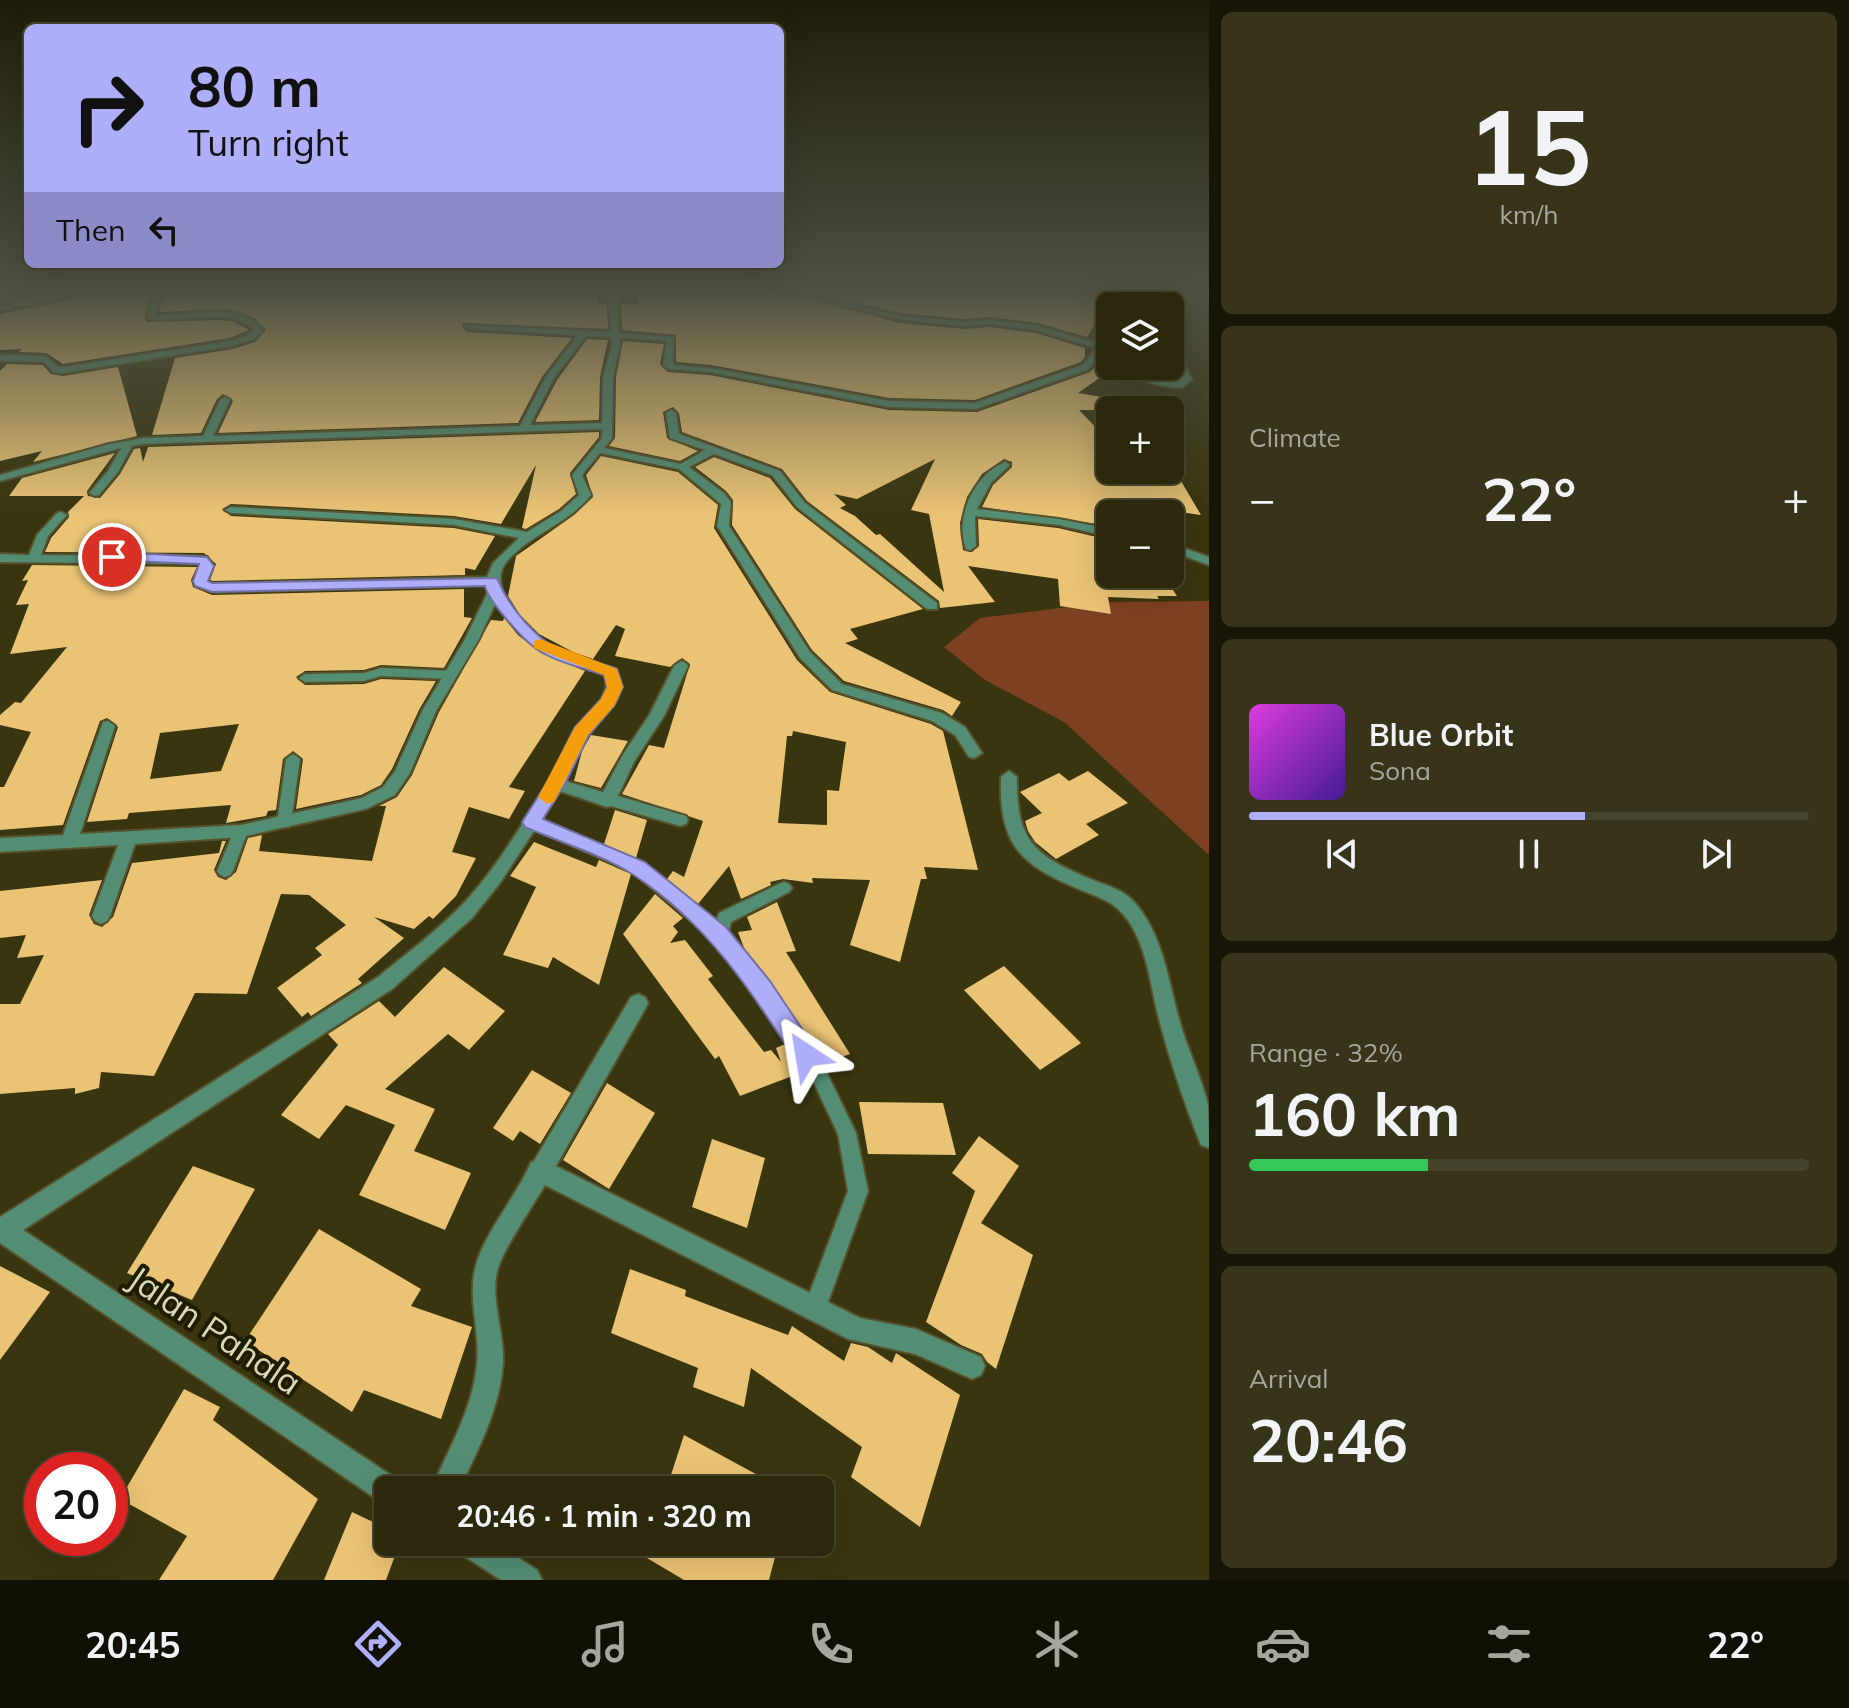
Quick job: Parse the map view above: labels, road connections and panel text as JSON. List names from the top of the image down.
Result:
{
  "streets": {
    "street": ["Jalan Pahala"]
  },
  "page": {
    "tile": [
      ["15", "km/h"],
      "Climate",
      ["Range · 32%", "160 km"],
      ["Arrival", "20:46"]
    ],
    "turn": ["80 m", "Turn right"],
    "then": "Then",
    "map_buttons": ["+", "−"],
    "heat": ["−", "22°", "+"],
    "song": ["Blue Orbit", "Sona"],
    "limit": "20",
    "trip": "20:46 · 1 min · 320 m",
    "tabs": ["20:45", "22°"]
  }
}
